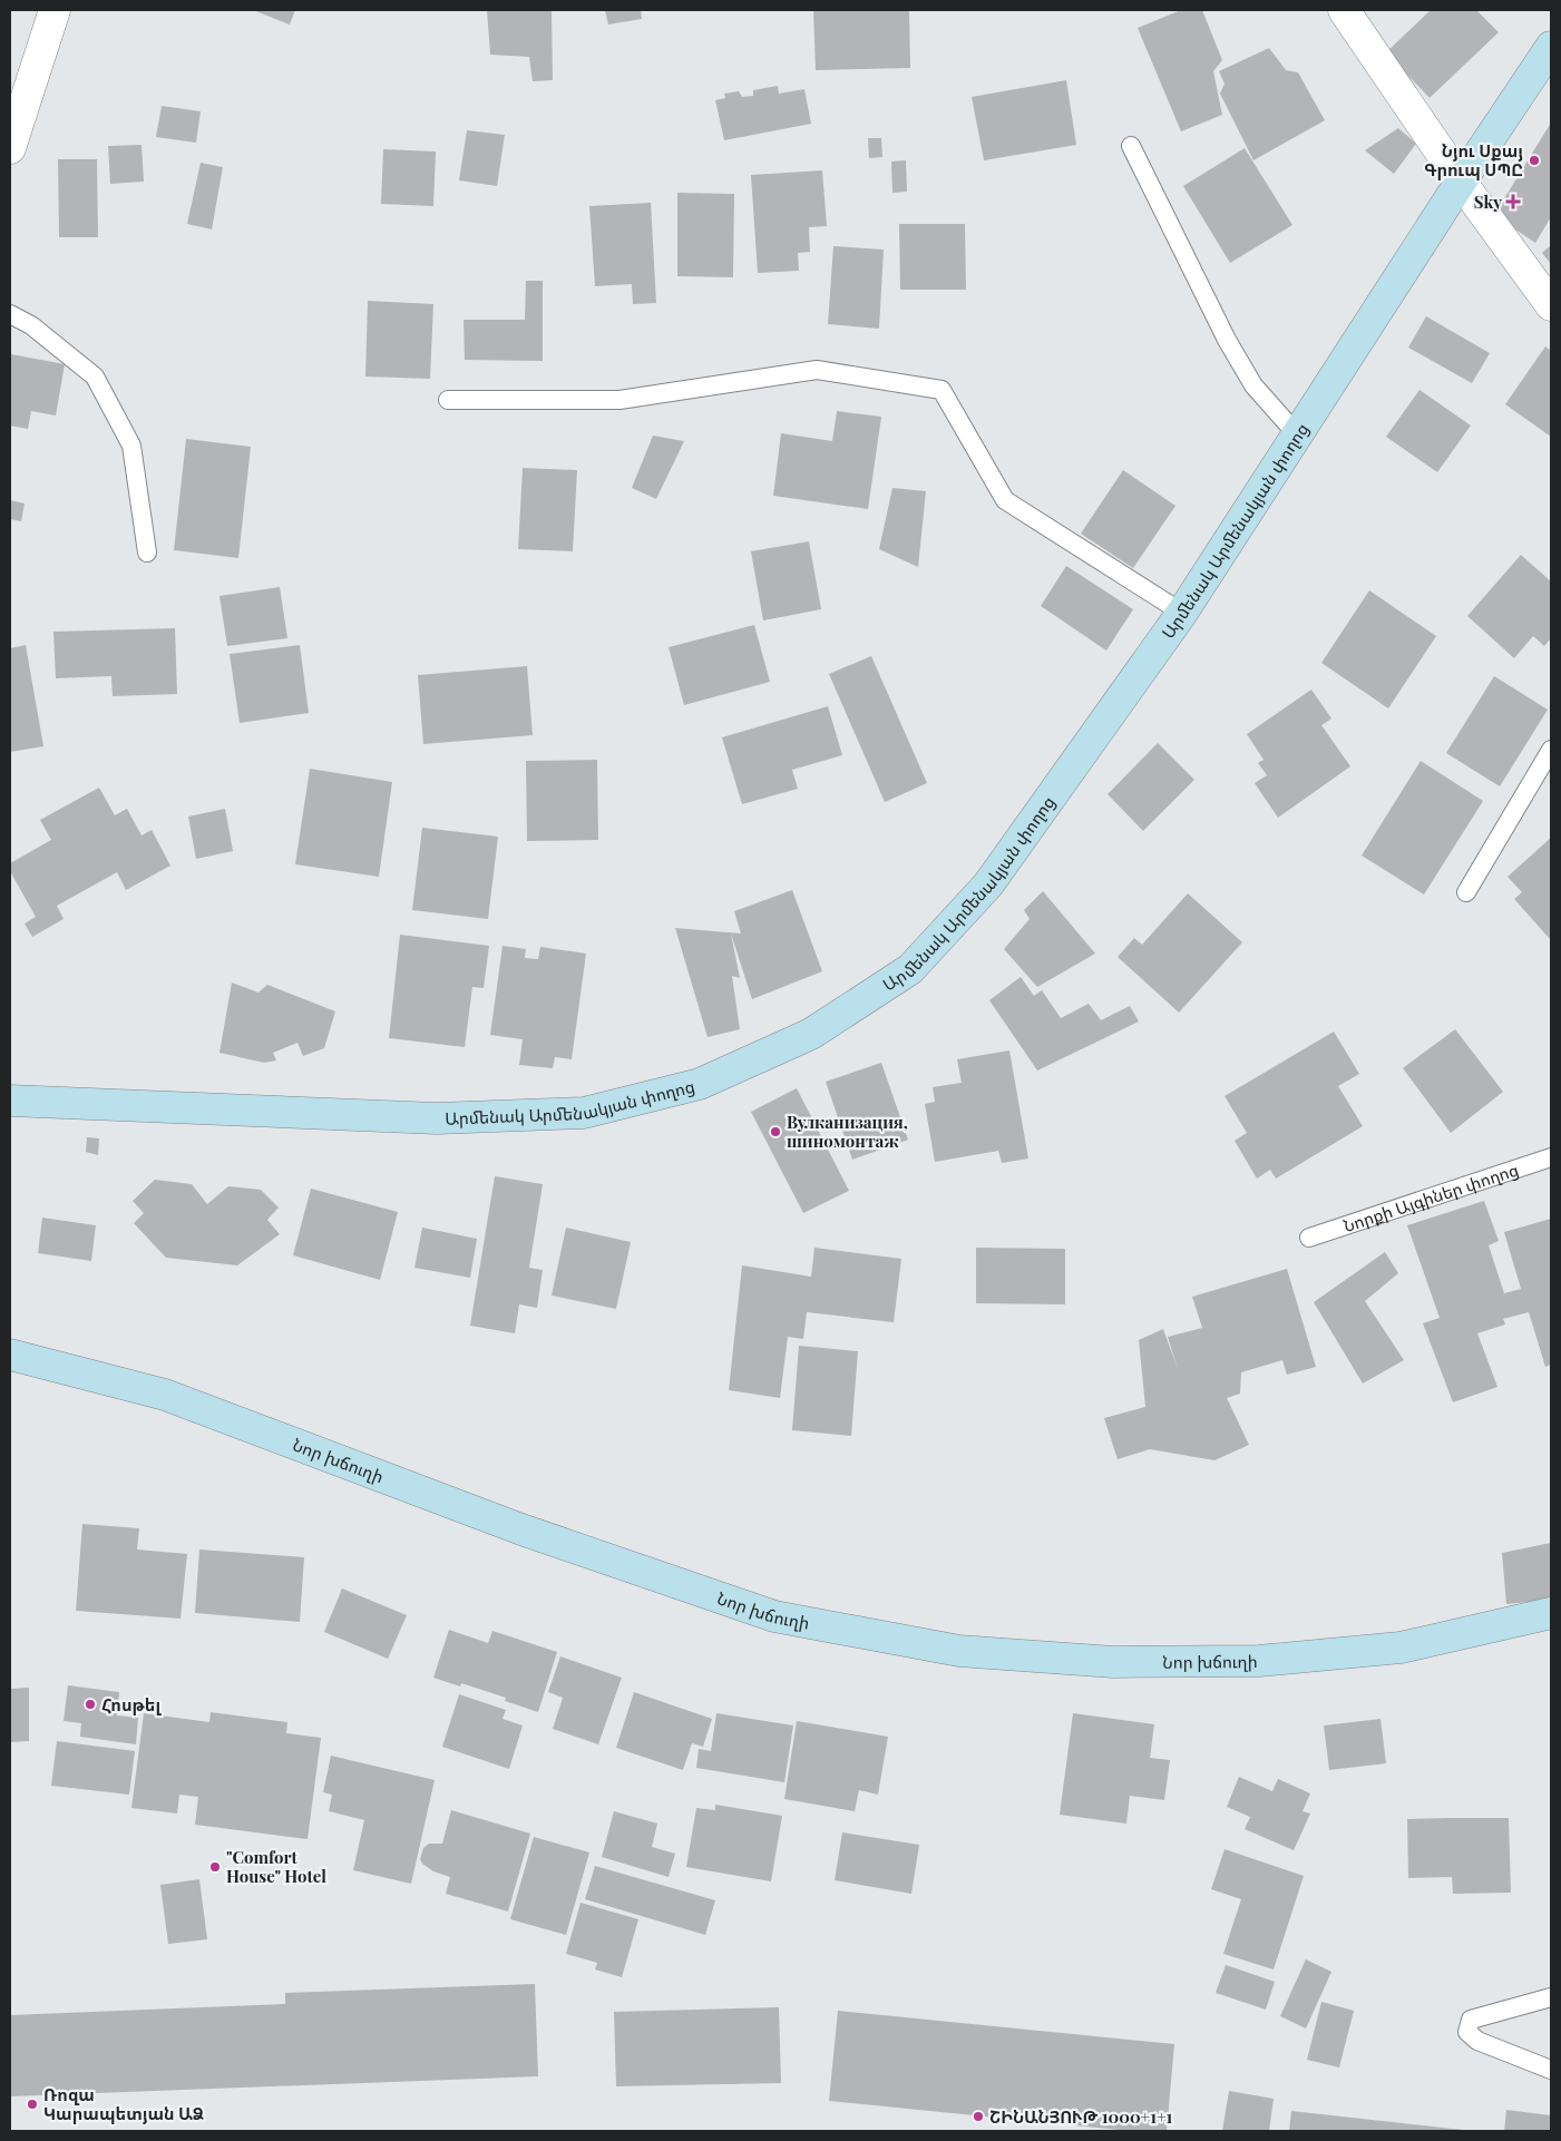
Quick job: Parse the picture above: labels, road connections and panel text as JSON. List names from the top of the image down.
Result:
{
  "streets": {
    "main road": ["Արմենակ Արմենակյան փողոց", "Նոր խճուղի"],
    "lane": ["Նորքի Այգիներ փողոց"]
  },
  "places": {
    "other": [
      "Նյու Սքայ Գրուպ ՍՊԸ",
      "Вулканизация, шиномонтаж",
      "Հոսթել",
      "\"Comfort House\" Hotel",
      "Ռոզա Կարապետյան ԱՁ",
      "ՇԻՆԱՆՅՈՒԹ 1000+1+1"
    ],
    "health": ["Sky"]
  }
}
